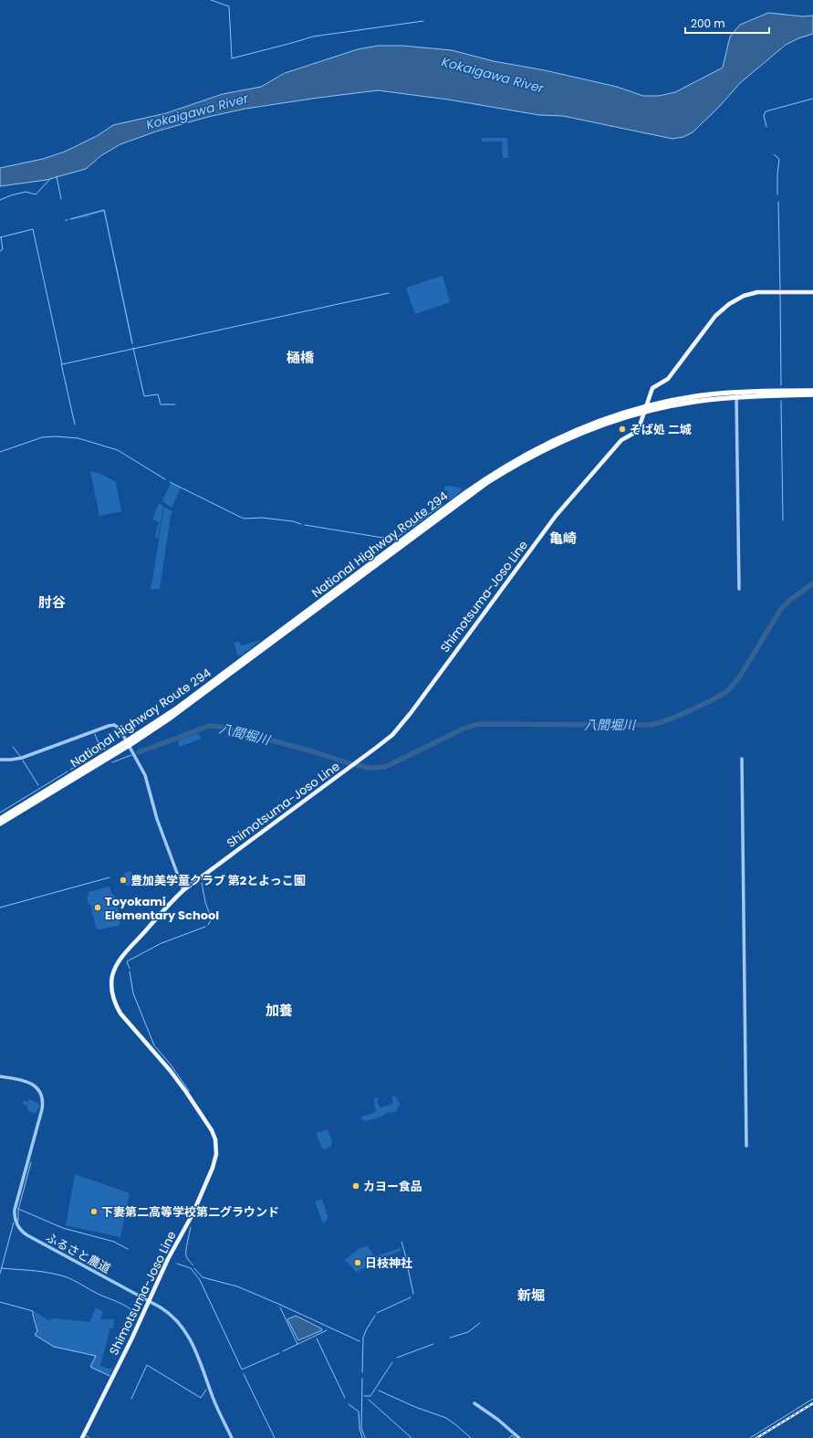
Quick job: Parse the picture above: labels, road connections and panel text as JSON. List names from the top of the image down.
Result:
{
  "streets": {
    "highway": ["National Highway Route 294"],
    "main road": ["Shimotsuma-Joso Line"],
    "street": ["ふるさと農道"]
  },
  "crossings": [
    ["National Highway Route 294", "Shimotsuma-Joso Line"],
    ["Shimotsuma-Joso Line", "ふるさと農道"]
  ],
  "districts": [
    "樋橋",
    "亀崎",
    "肘谷",
    "加養",
    "新堀"
  ],
  "water": ["Kokaigawa River", "八間堀川"],
  "places": [
    "そば処 二城",
    "豊加美学童クラブ 第2とよっこ園",
    "Toyokami Elementary School",
    "カヨー食品",
    "下妻第二高等学校第二グラウンド",
    "日枝神社"
  ],
  "scale_bar": "200 m"
}
